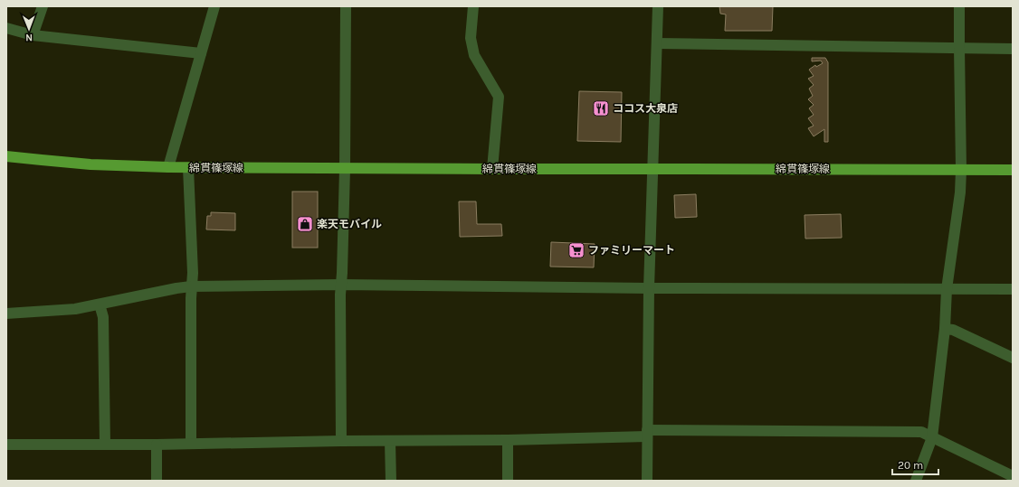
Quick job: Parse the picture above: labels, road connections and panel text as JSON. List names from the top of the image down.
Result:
{
  "streets": {
    "main road": ["綿貫篠塚線"]
  },
  "places": {
    "restaurant": ["ココス大泉店"],
    "shop": ["楽天モバイル"],
    "supermarket": ["ファミリーマート"]
  },
  "scale_bar": "20 m",
  "north": "bottom"
}
